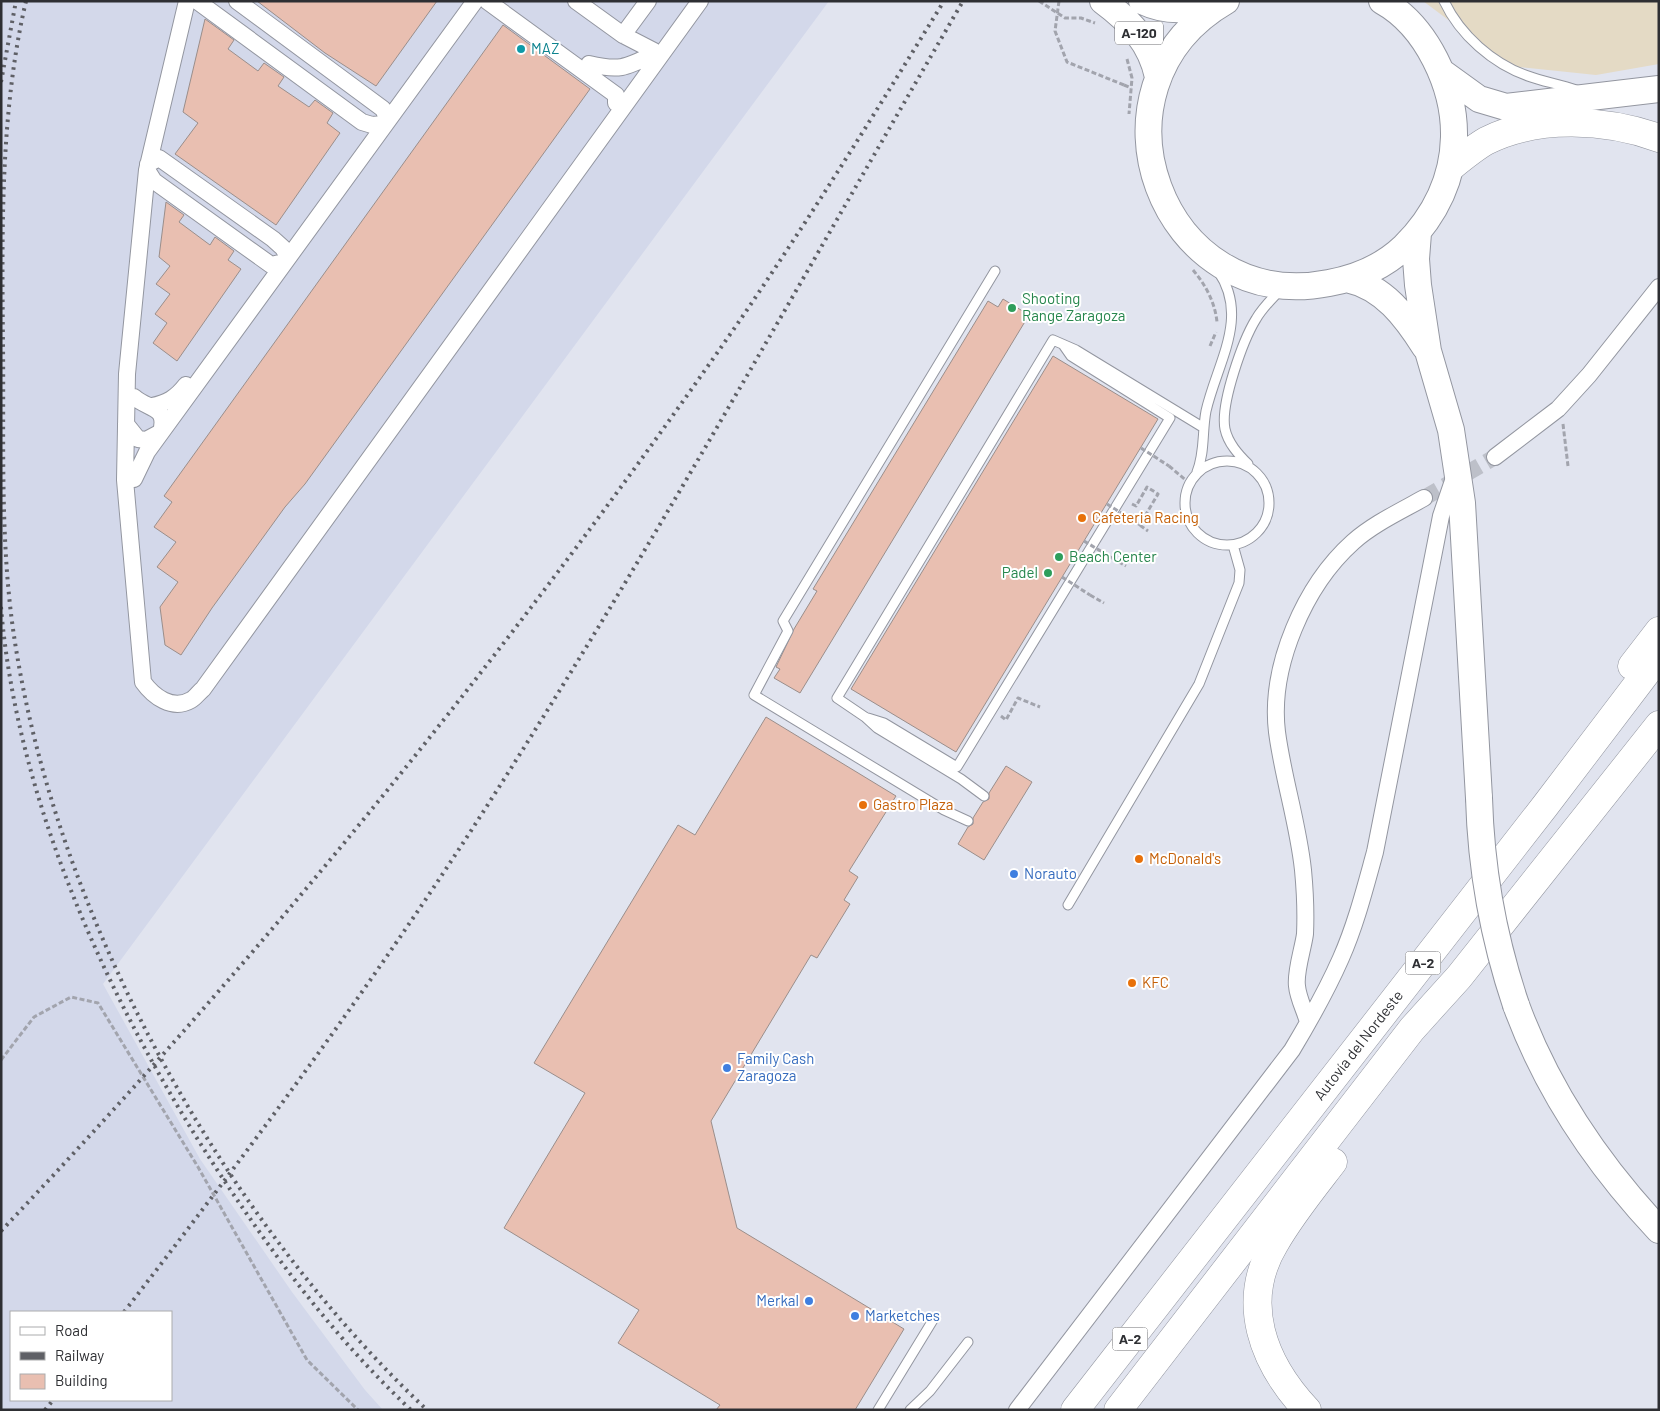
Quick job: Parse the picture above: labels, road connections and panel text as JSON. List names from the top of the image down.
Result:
{
  "streets": {
    "highway": ["A-2", "Autovía del Nordeste"],
    "main road": ["A-120"]
  },
  "places": [
    "MAZ",
    "Shooting Range Zaragoza",
    "Cafeteria Racing",
    "Beach Center",
    "Padel",
    "Gastro Plaza",
    "McDonald's",
    "Norauto",
    "KFC",
    "Family Cash Zaragoza",
    "Merkal",
    "Marketches"
  ],
  "legend": ["Road", "Railway", "Building"]
}
